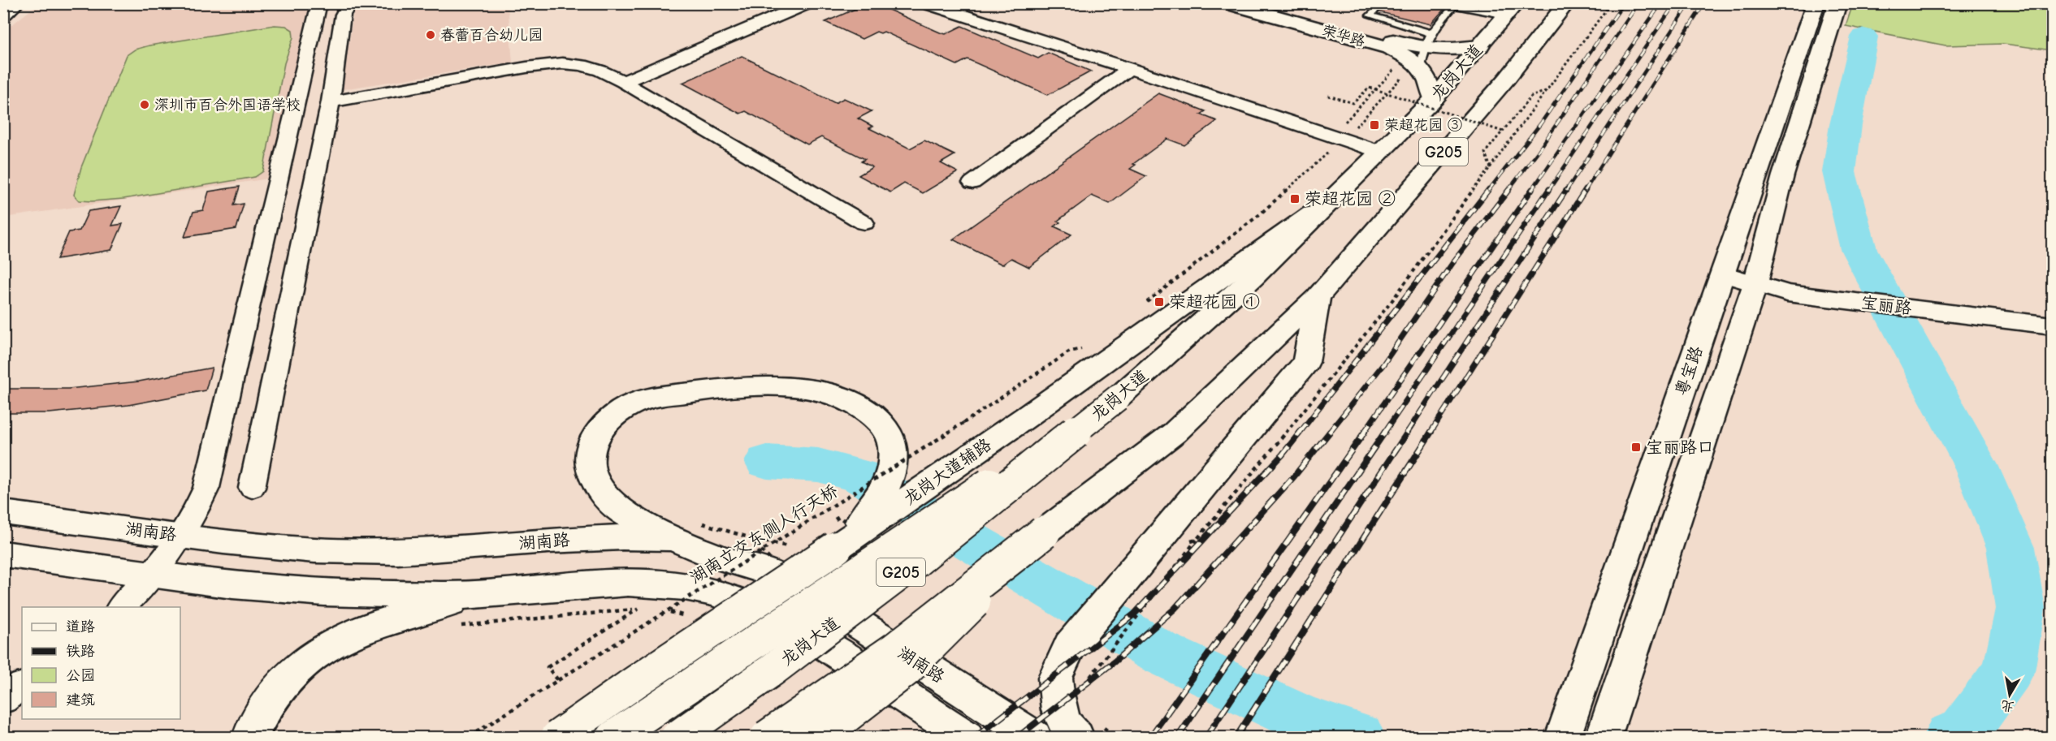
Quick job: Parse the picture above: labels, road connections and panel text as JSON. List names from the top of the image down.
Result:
{
  "streets": {
    "main road": [
      "荣华路",
      "龙岗大道",
      "G205",
      "宝丽路",
      "粤宝路",
      "龙岗大道辅路",
      "湖南路"
    ],
    "path": ["湖南立交东侧人行天桥"]
  },
  "crossings": [
    ["荣华路", "龙岗大道"],
    ["龙岗大道", "龙岗大道辅路"],
    ["宝丽路", "粤宝路"]
  ],
  "places": {
    "other": ["春蕾百合幼儿园", "深圳市百合外国语学校"],
    "transit": [
      "荣超花园 ③",
      "荣超花园 ②",
      "荣超花园 ①",
      "宝丽路口"
    ]
  },
  "legend": [
    "道路",
    "铁路",
    "公园",
    "建筑"
  ],
  "north": "bottom"
}
